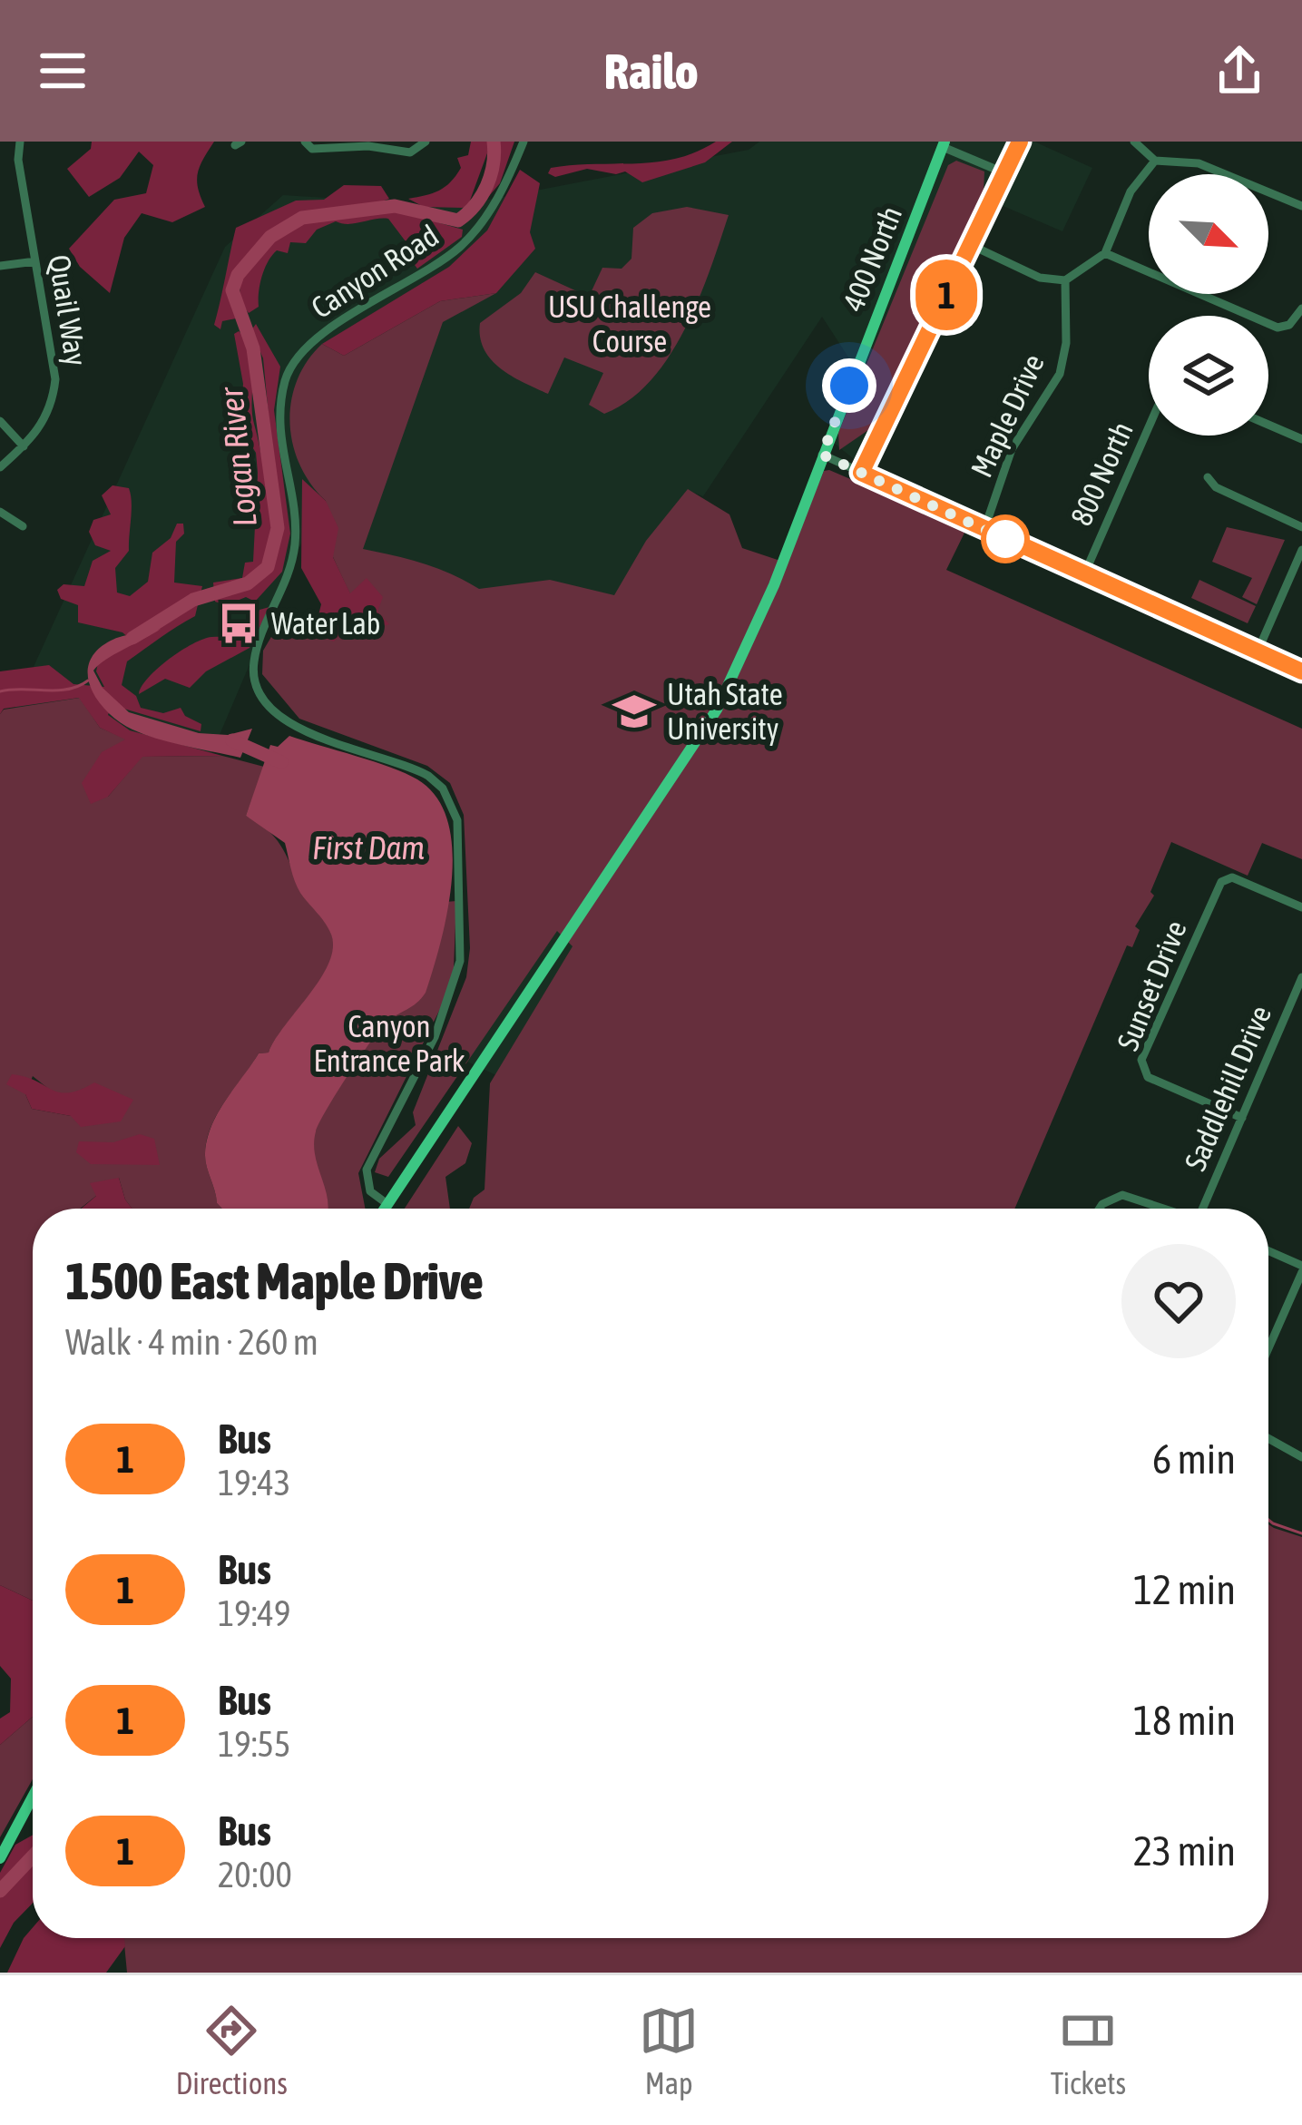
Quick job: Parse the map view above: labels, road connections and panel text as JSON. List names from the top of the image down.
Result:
{
  "streets": {
    "main road": ["400 North"],
    "street": [
      "Canyon Road",
      "Quail Way",
      "Maple Drive",
      "800 North",
      "Sunset Drive",
      "Saddlehill Drive"
    ]
  },
  "crossings": [
    ["400 North", "Canyon Road"],
    ["Sunset Drive", "Saddlehill Drive"]
  ],
  "water": ["Logan River", "First Dam"],
  "parks": ["USU Challenge Course", "Canyon Entrance Park"],
  "places": {
    "bus stop": ["Water Lab"],
    "school or university": ["Utah State University"]
  },
  "lines": ["bus line 1"],
  "north": "bottom right",
  "page": {
    "header": "Railo",
    "on_map": "1",
    "heading": ["1500 East Maple Drive", "Walk · 4 min · 260 m"],
    "list": [
      {
        "mark": "1",
        "name": "Bus",
        "note": "19:43",
        "value": "6 min"
      },
      {
        "mark": "1",
        "name": "Bus",
        "note": "19:49",
        "value": "12 min"
      },
      {
        "mark": "1",
        "name": "Bus",
        "note": "19:55",
        "value": "18 min"
      },
      {
        "mark": "1",
        "name": "Bus",
        "note": "20:00",
        "value": "23 min"
      }
    ],
    "tabs": ["Directions", "Map", "Tickets"]
  }
}
